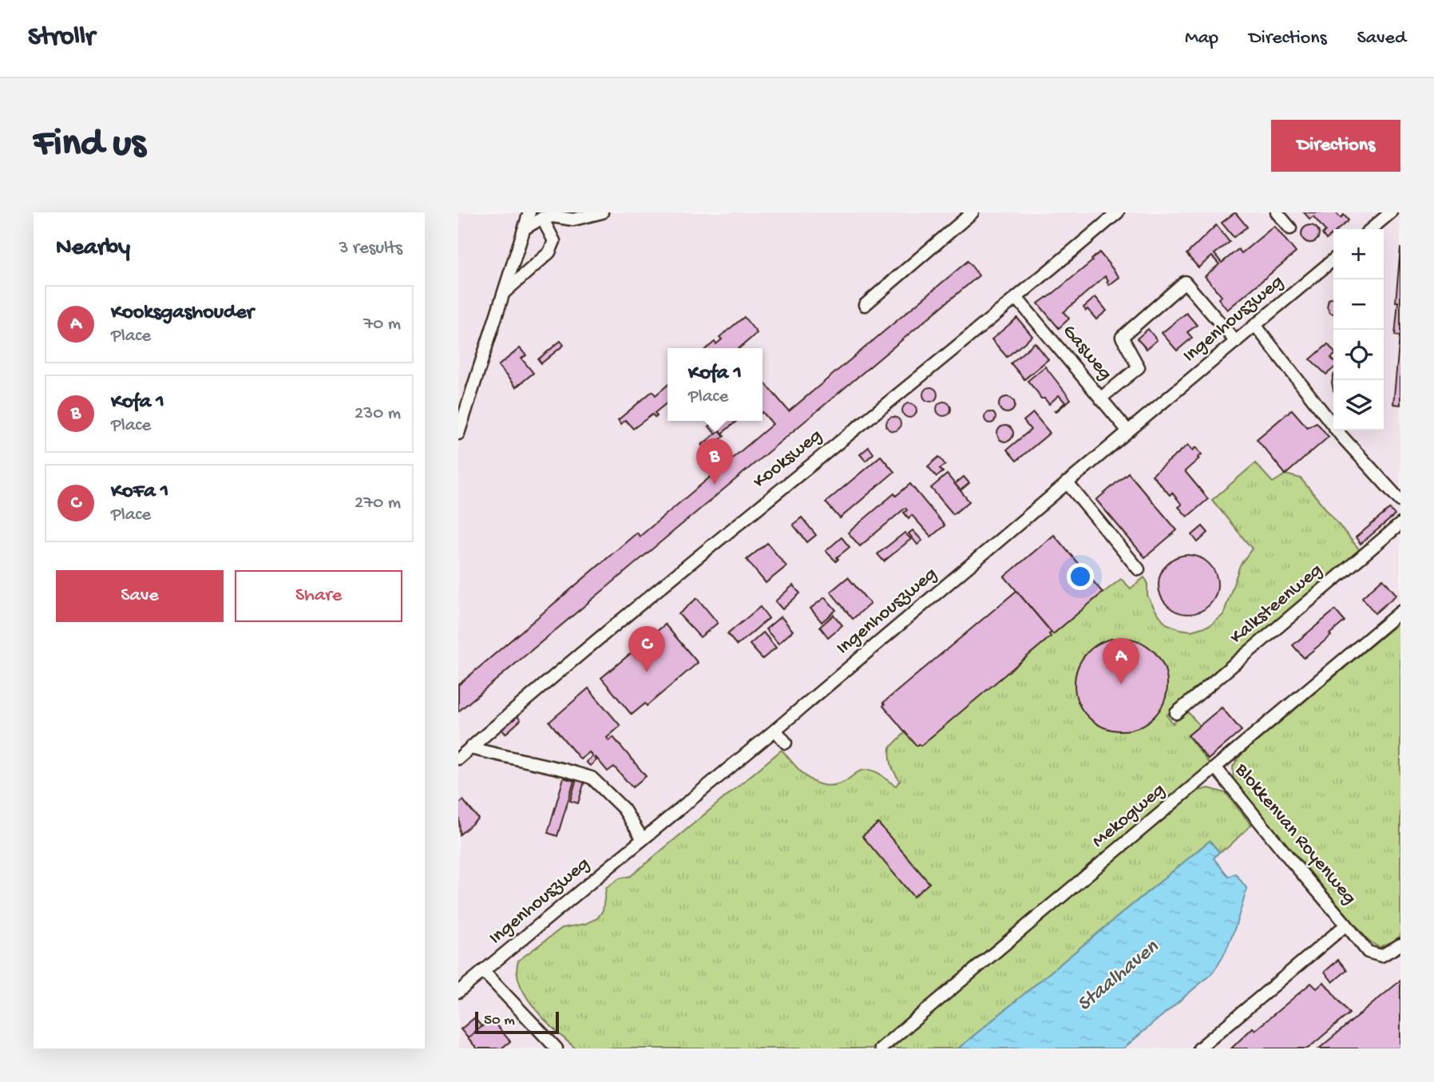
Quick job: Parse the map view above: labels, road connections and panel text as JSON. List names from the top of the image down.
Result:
{
  "streets": {
    "street": [
      "Ingenhouszweg",
      "Gasweg",
      "Kooksweg",
      "Kalksteenweg",
      "Mekogweg",
      "Blokkenvan Royenweg"
    ]
  },
  "crossings": [
    ["Ingenhouszweg", "Gasweg"],
    ["Gasweg", "Kooksweg"],
    ["Mekogweg", "Blokkenvan Royenweg"]
  ],
  "water": ["Staalhaven"],
  "scale_bar": "50 m",
  "page": {
    "header": "Strollr",
    "nav": ["Map", "Directions", "Saved"],
    "buttons": [
      "Directions",
      ["Save", "Share"]
    ],
    "title": "Find us",
    "heading": ["Nearby", "3 results"],
    "map_buttons": ["+", "−"],
    "list": [
      {
        "mark": "A",
        "name": "Kooksgashouder",
        "note": "Place",
        "value": "70 m"
      },
      {
        "mark": "B",
        "name": "Kofa 1",
        "note": "Place",
        "value": "230 m"
      },
      {
        "mark": "C",
        "name": "KoFa 1",
        "note": "Place",
        "value": "270 m"
      }
    ],
    "popup": ["Kofa 1", "Place"],
    "pins": ["B", "C", "A"],
    "scale": "50 m"
  }
}
